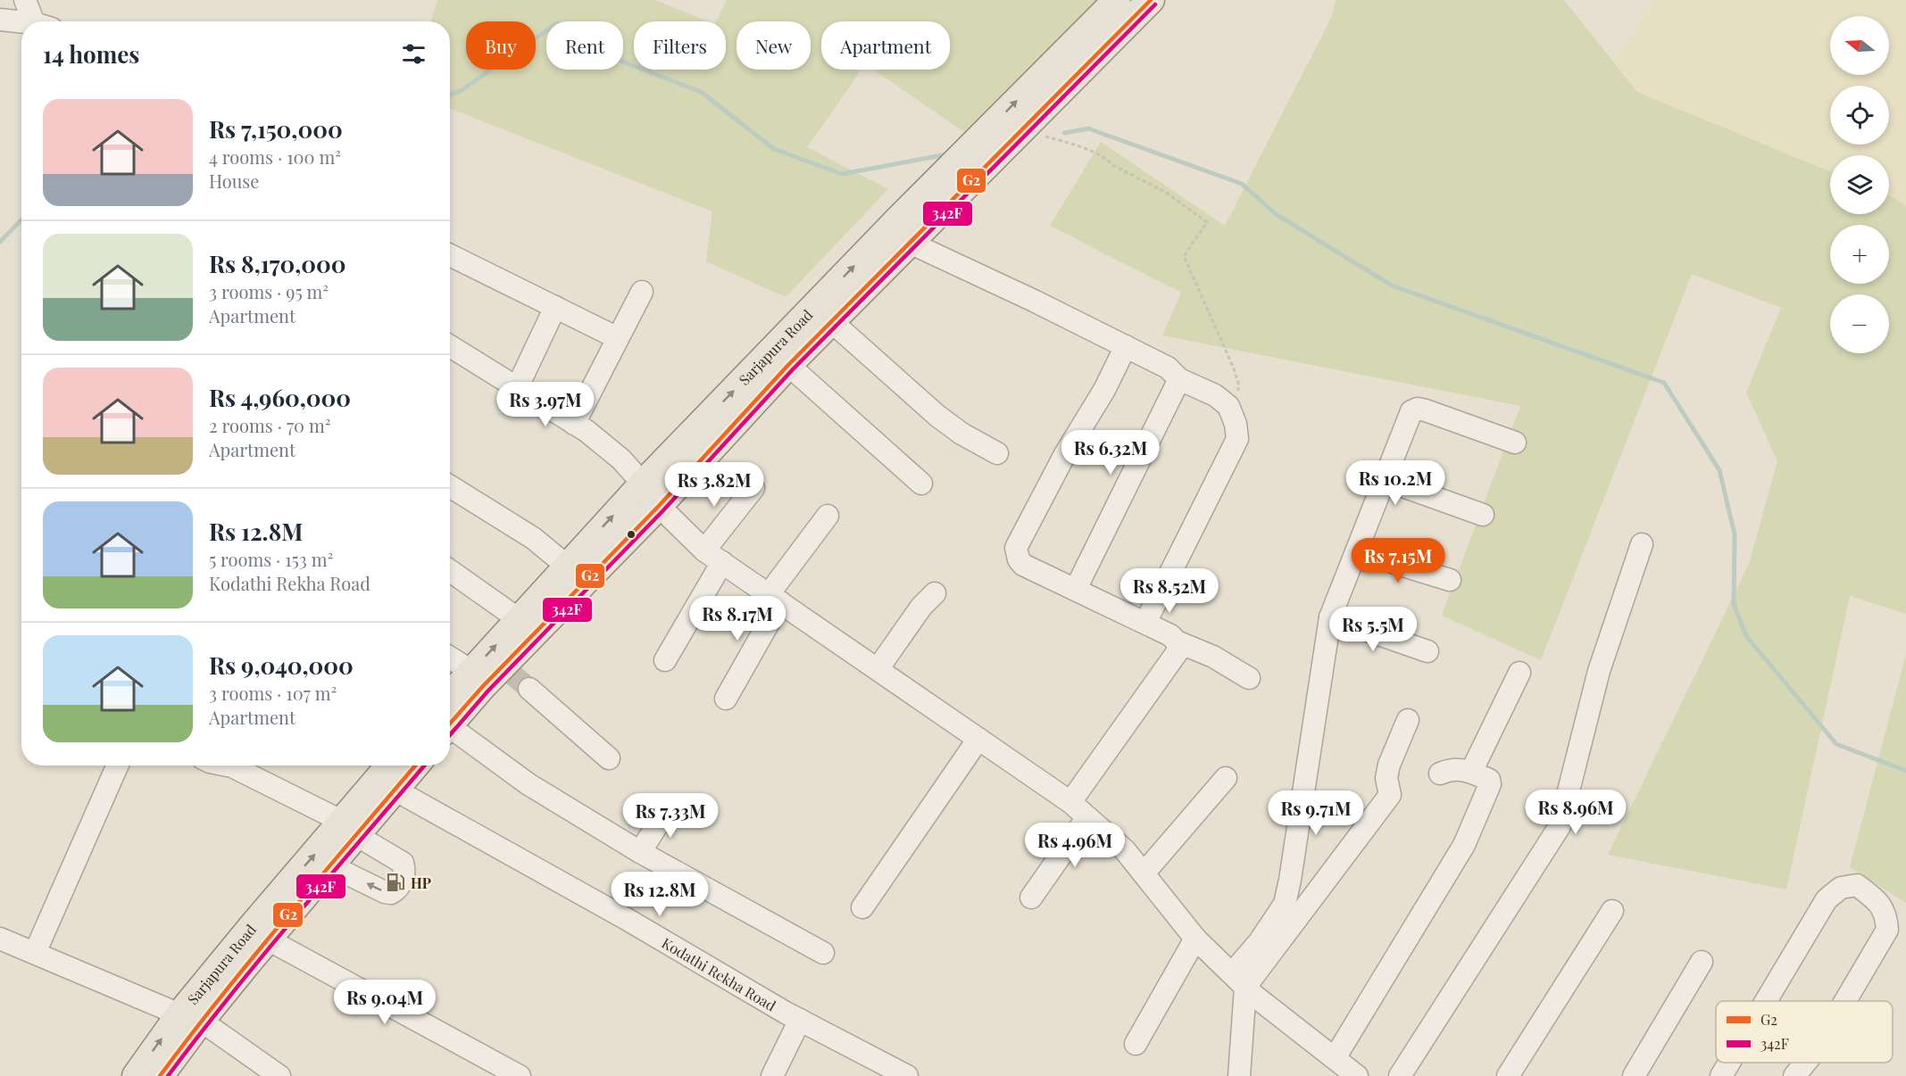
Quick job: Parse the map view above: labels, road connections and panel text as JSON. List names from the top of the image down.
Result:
{
  "streets": {
    "main road": ["Sarjapura Road"],
    "street": ["Kodathi Rekha Road"]
  },
  "crossings": [
    ["Sarjapura Road", "Kodathi Rekha Road"]
  ],
  "places": {
    "fuel station": ["HP"]
  },
  "lines": ["transit line G2", "transit line 342F"],
  "legend": ["G2", "342F"],
  "north": "left",
  "page": {
    "map_buttons": ["+", "−"],
    "chip": [
      "Buy",
      "Rent",
      "Filters",
      "New",
      "Apartment"
    ],
    "heading": "14 homes",
    "list": [
      {
        "name": "Rs 7,150,000",
        "note": "4 rooms · 100 m² · House"
      },
      {
        "name": "Rs 8,170,000",
        "note": "3 rooms · 95 m² · Apartment"
      },
      {
        "name": "Rs 4,960,000",
        "note": "2 rooms · 70 m² · Apartment"
      },
      {
        "name": "Rs 12.8M",
        "note": "5 rooms · 153 m² · Kodathi Rekha Road"
      },
      {
        "name": "Rs 9,040,000",
        "note": "3 rooms · 107 m² · Apartment"
      }
    ],
    "price": [
      "Rs 3.97M",
      "Rs 6.32M",
      "Rs 10.2M",
      "Rs 3.82M",
      "Rs 7.15M",
      "Rs 8.52M",
      "Rs 8.17M",
      "Rs 5.5M",
      "Rs 8.96M",
      "Rs 9.71M",
      "Rs 7.33M",
      "Rs 4.96M",
      "Rs 12.8M",
      "Rs 9.04M"
    ]
  }
}
